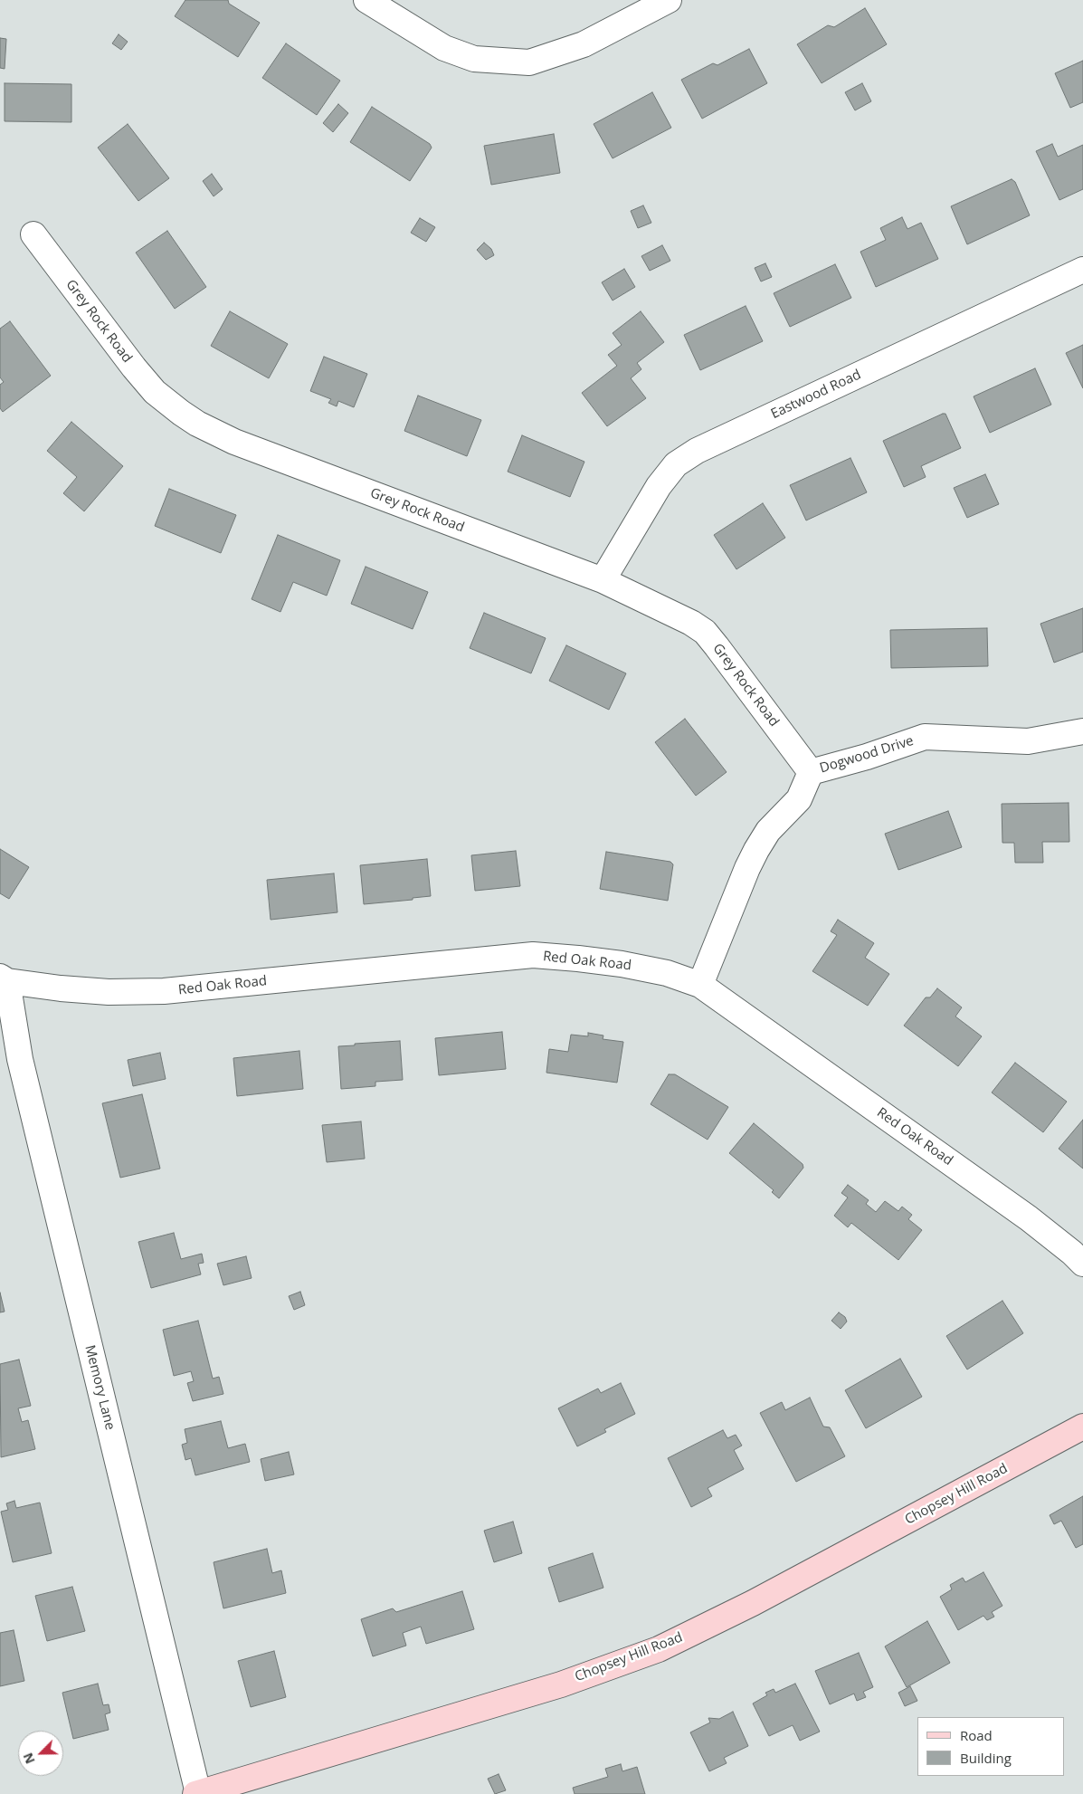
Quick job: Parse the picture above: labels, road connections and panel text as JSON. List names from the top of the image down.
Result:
{
  "streets": {
    "street": [
      "Grey Rock Road",
      "Eastwood Road",
      "Dogwood Drive",
      "Red Oak Road",
      "Memory Lane",
      "Chopsey Hill Road"
    ]
  },
  "crossings": [
    ["Grey Rock Road", "Eastwood Road"],
    ["Grey Rock Road", "Dogwood Drive"],
    ["Dogwood Drive", "Red Oak Road"],
    ["Red Oak Road", "Memory Lane"],
    ["Memory Lane", "Chopsey Hill Road"]
  ],
  "legend": ["Road", "Building"],
  "north": "bottom left"
}
